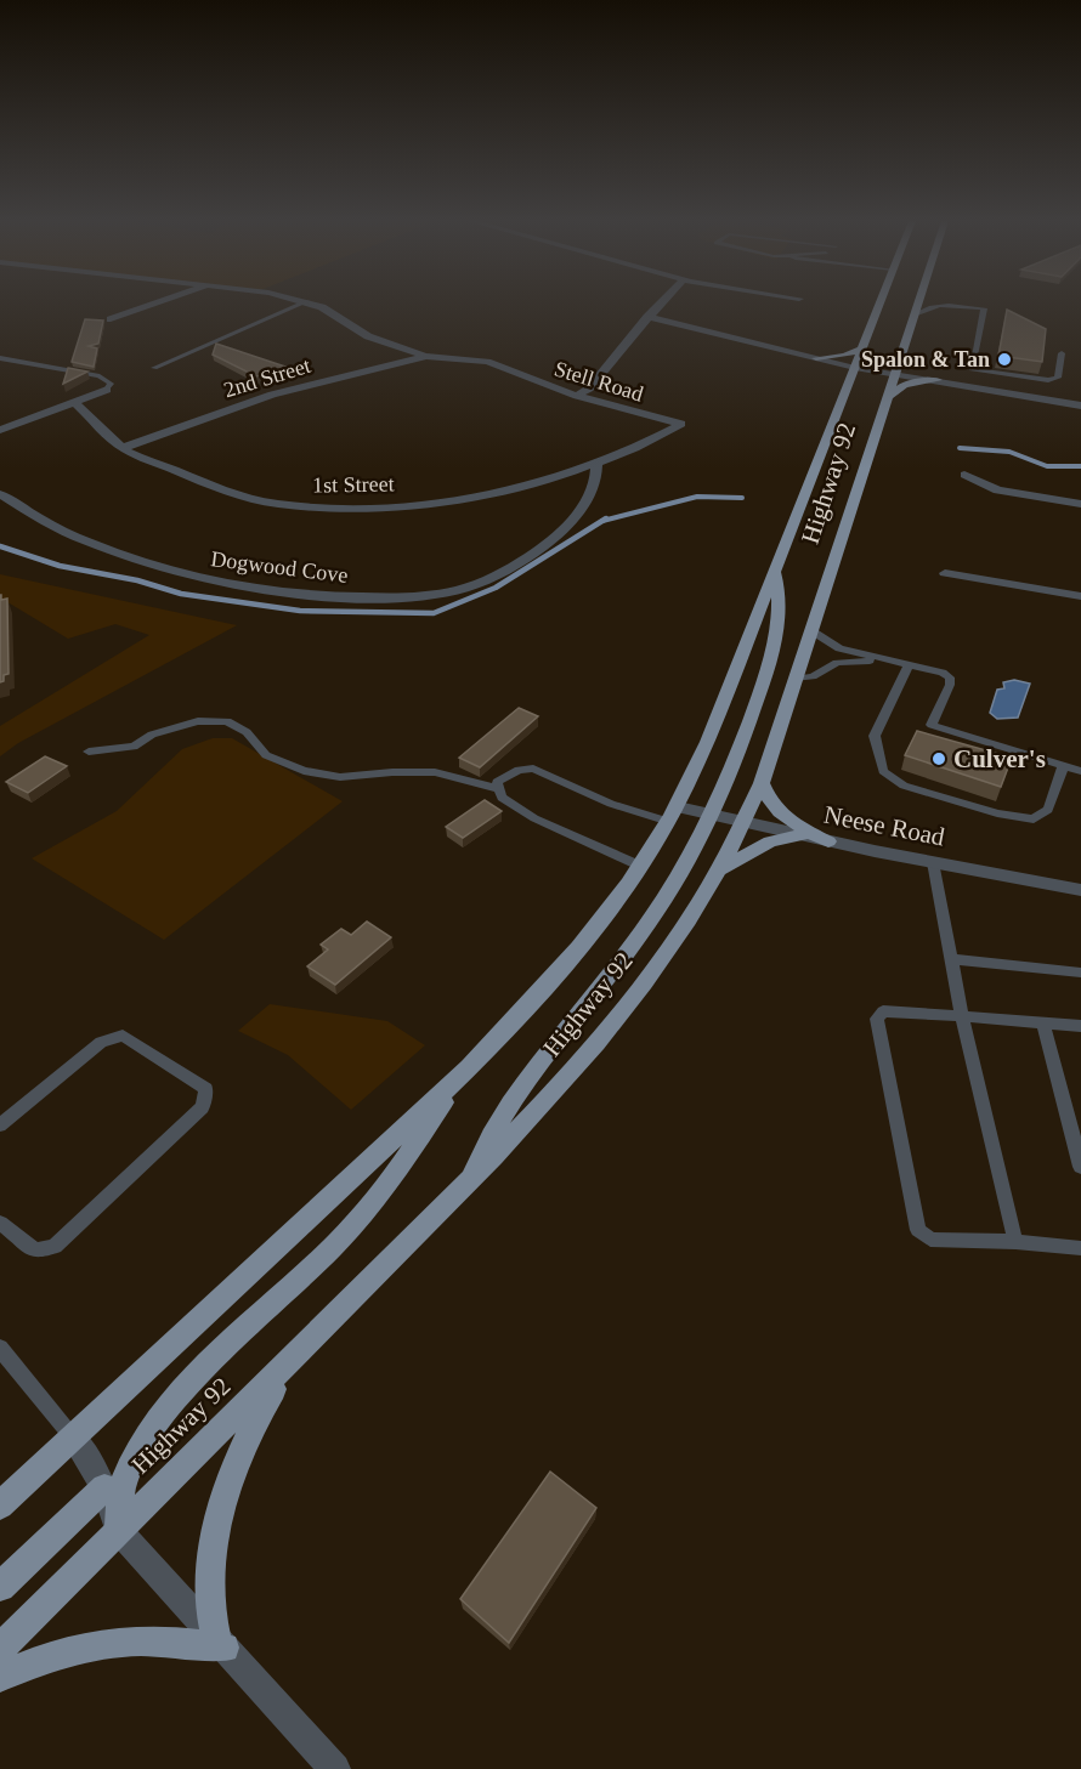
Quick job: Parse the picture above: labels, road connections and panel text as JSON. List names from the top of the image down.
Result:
{
  "streets": {
    "main road": ["Highway 92"],
    "street": [
      "2nd Street",
      "Stell Road",
      "1st Street",
      "Dogwood Cove",
      "Neese Road"
    ]
  },
  "crossings": [
    ["2nd Street", "Stell Road"],
    ["2nd Street", "1st Street"],
    ["Stell Road", "1st Street"],
    ["Highway 92", "Neese Road"],
    ["1st Street", "Dogwood Cove"]
  ],
  "places": ["Spalon & Tan", "Culver's"]
}
